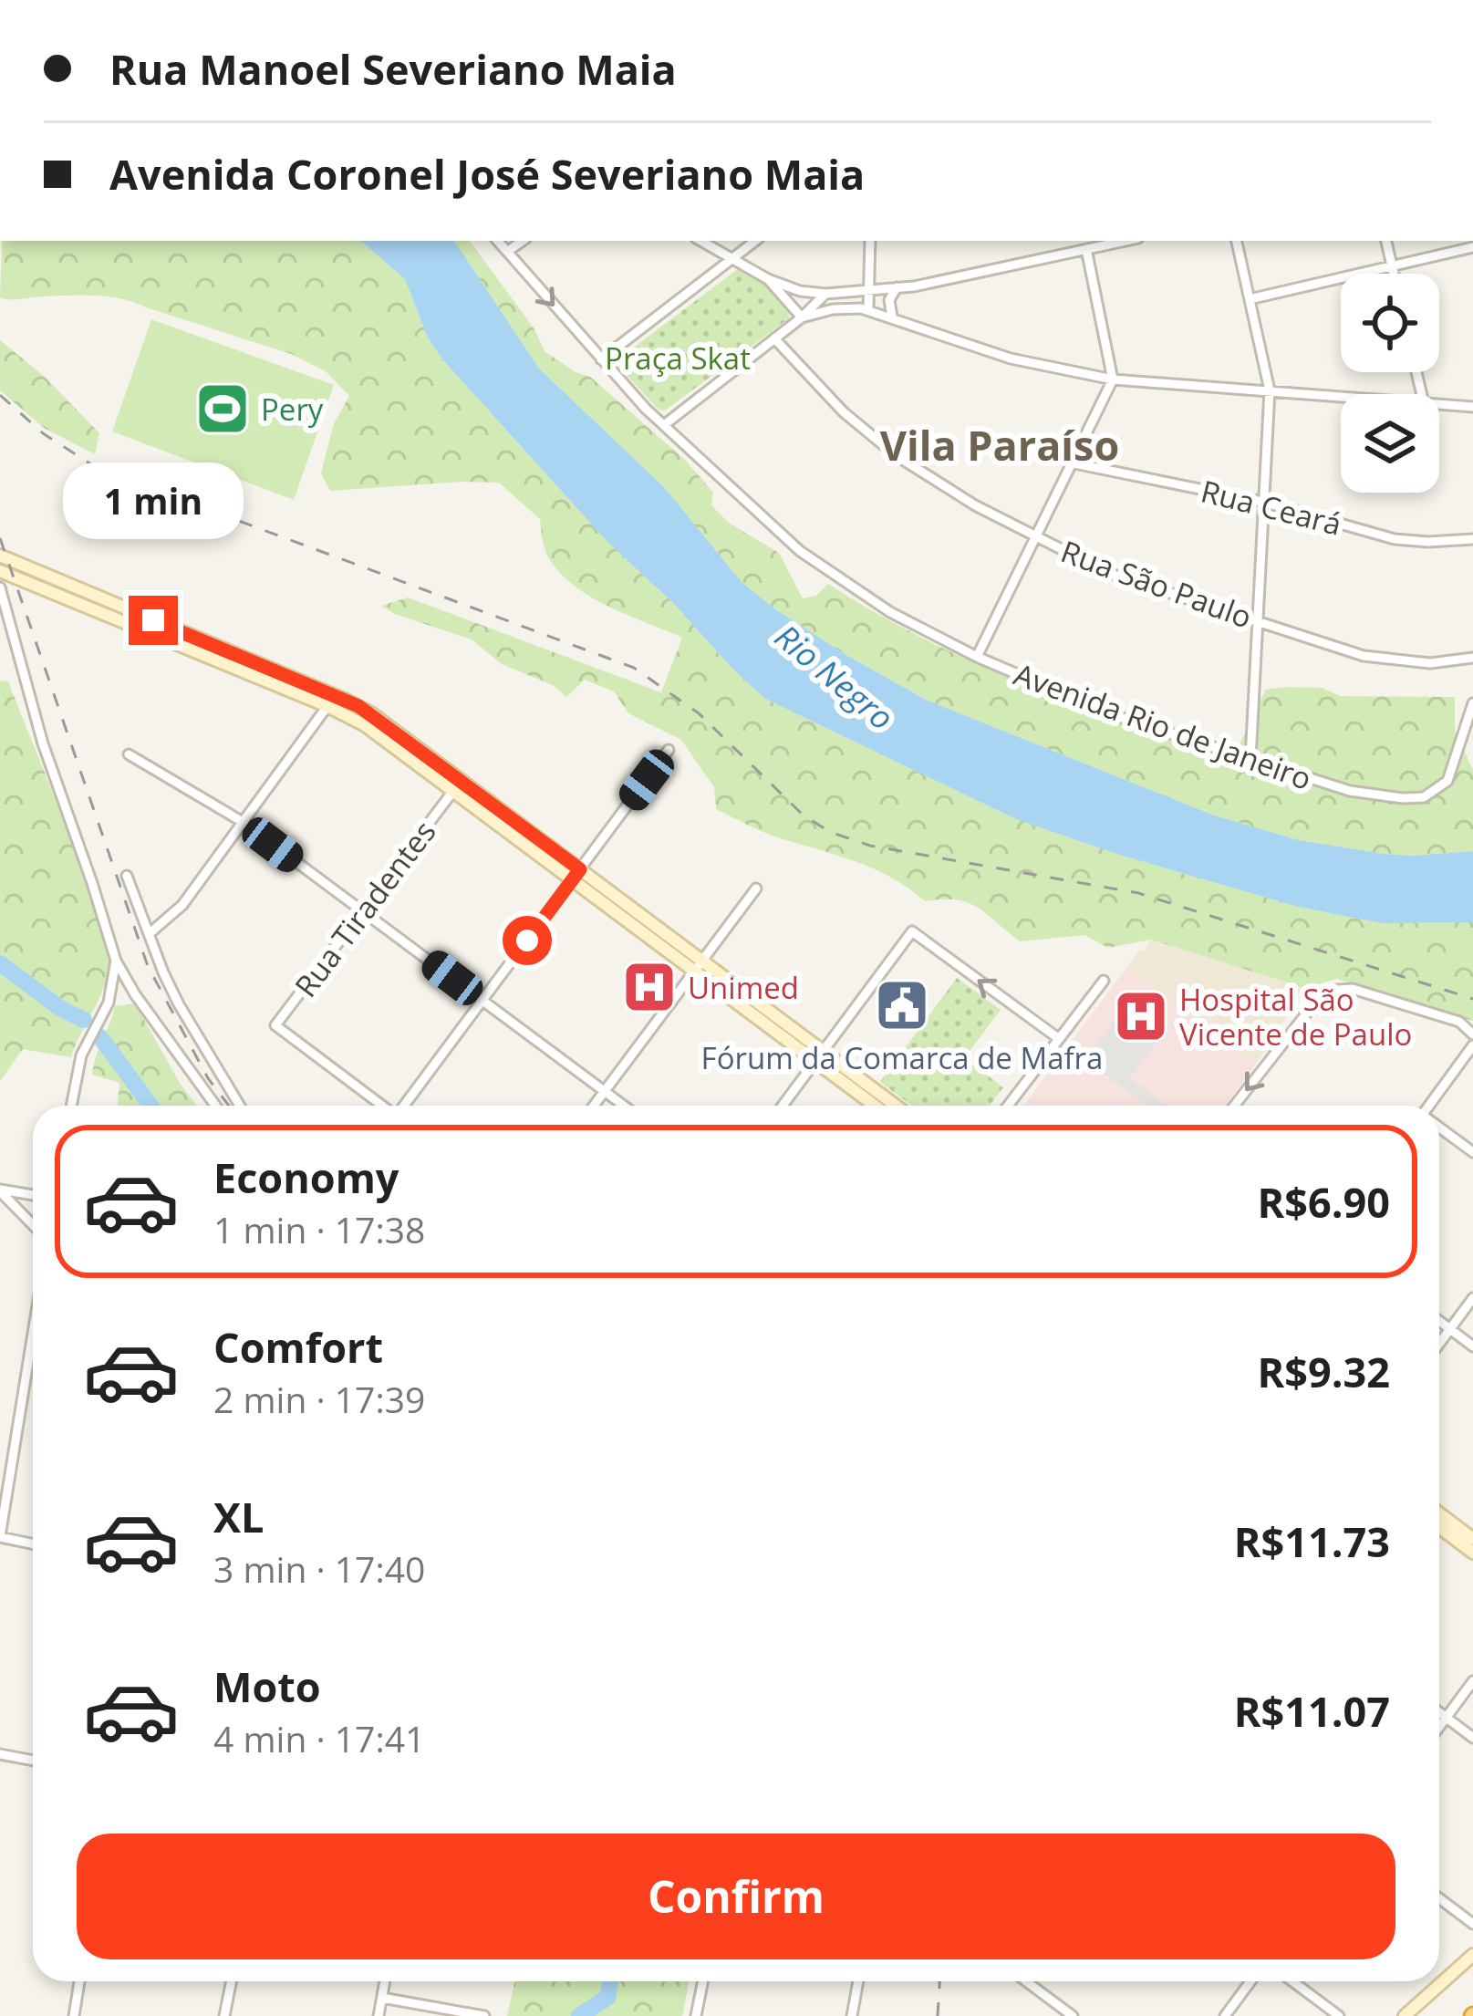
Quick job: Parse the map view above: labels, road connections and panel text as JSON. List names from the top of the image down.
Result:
{
  "streets": {
    "street": [
      "Rua Ceará",
      "Rua São Paulo",
      "Avenida Rio de Janeiro",
      "Rua Tiradentes"
    ]
  },
  "districts": ["Vila Paraíso"],
  "water": ["Rio Negro"],
  "parks": ["Praça Skat"],
  "places": {
    "sports": ["Pery"],
    "hospital": ["Unimed", "Hospital São Vicente de Paulo"],
    "public building": ["Fórum da Comarca de Mafra"]
  },
  "page": {
    "banner": ["Rua Manoel Severiano Maia", "Avenida Coronel José Severiano Maia"],
    "bubble": "1 min",
    "list": [
      {
        "name": "Economy",
        "note": "1 min · 17:38",
        "value": "R$6.90"
      },
      {
        "name": "Comfort",
        "note": "2 min · 17:39",
        "value": "R$9.32"
      },
      {
        "name": "XL",
        "note": "3 min · 17:40",
        "value": "R$11.73"
      },
      {
        "name": "Moto",
        "note": "4 min · 17:41",
        "value": "R$11.07"
      }
    ],
    "buttons": "Confirm"
  }
}
